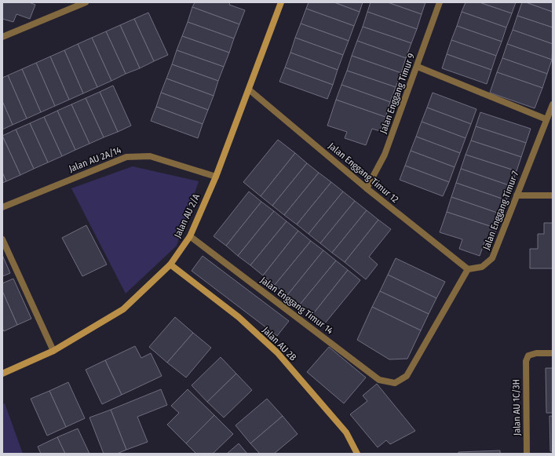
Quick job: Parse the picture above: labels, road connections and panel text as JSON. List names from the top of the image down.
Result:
{
  "streets": {
    "street": [
      "Jalan Enggang Timur 9",
      "Jalan AU 2A/14",
      "Jalan Enggang Timur 12",
      "Jalan Enggang Timur 7",
      "Jalan AU 2/A",
      "Jalan Enggang Timur 14",
      "Jalan AU 2B",
      "Jalan AU 1C/3H"
    ]
  },
  "crossings": [
    ["Jalan Enggang Timur 9", "Jalan Enggang Timur 12"],
    ["Jalan AU 2A/14", "Jalan AU 2/A"],
    ["Jalan Enggang Timur 12", "Jalan Enggang Timur 7"],
    ["Jalan Enggang Timur 12", "Jalan AU 2/A"],
    ["Jalan Enggang Timur 12", "Jalan Enggang Timur 14"],
    ["Jalan Enggang Timur 7", "Jalan Enggang Timur 14"],
    ["Jalan AU 2/A", "Jalan Enggang Timur 14"],
    ["Jalan AU 2/A", "Jalan AU 2B"]
  ]
}
